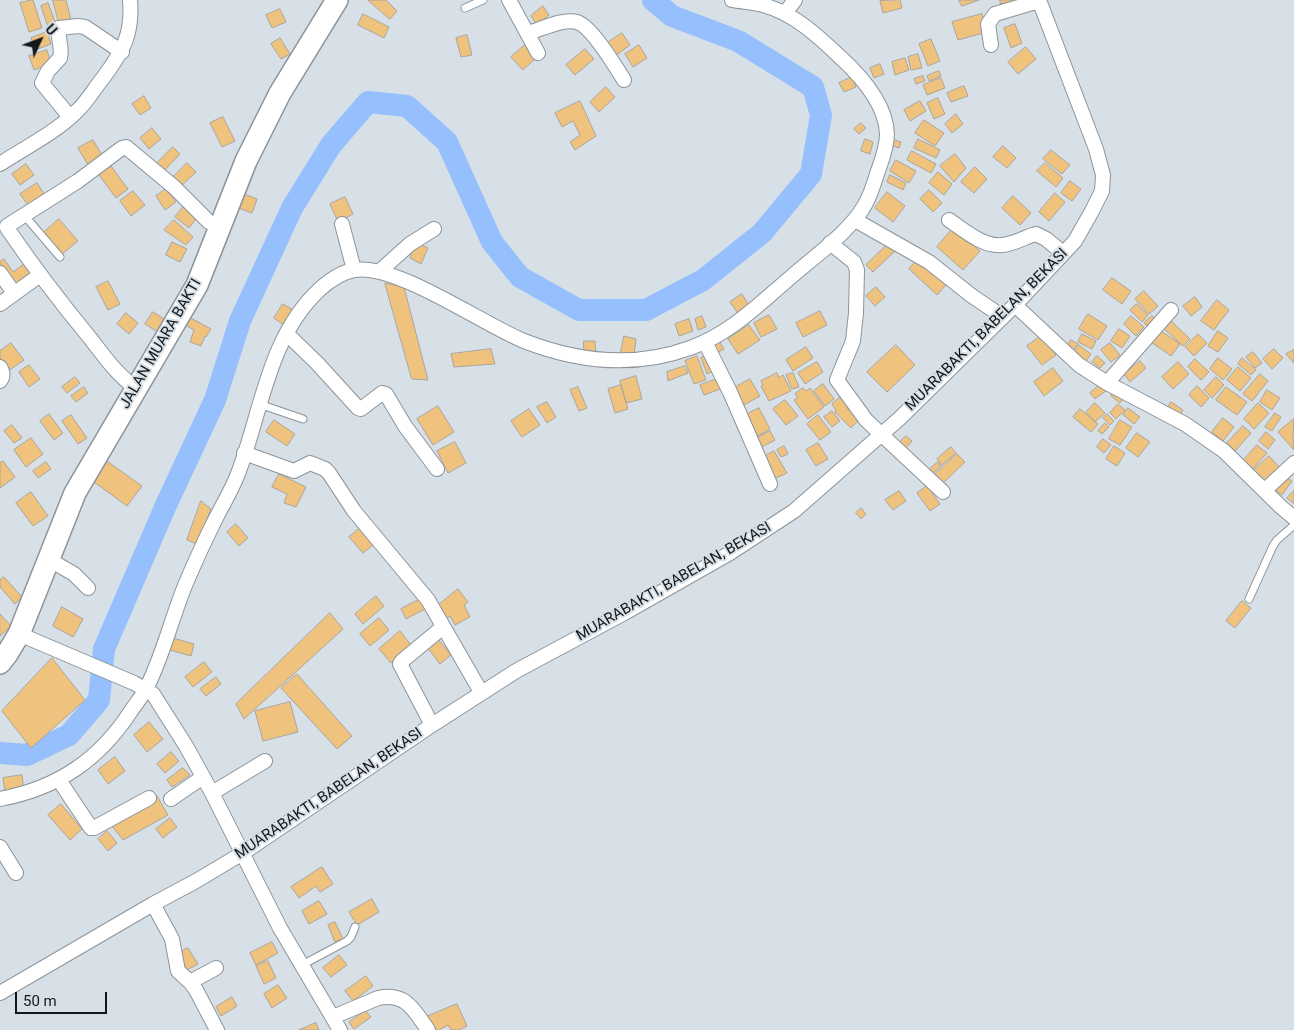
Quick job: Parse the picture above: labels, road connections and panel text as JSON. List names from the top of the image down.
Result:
{
  "streets": {
    "main road": ["JALAN MUARA BAKTI"],
    "street": ["MUARABAKTI, BABELAN, BEKASI"]
  },
  "scale_bar": "50 m",
  "north": "top right"
}
